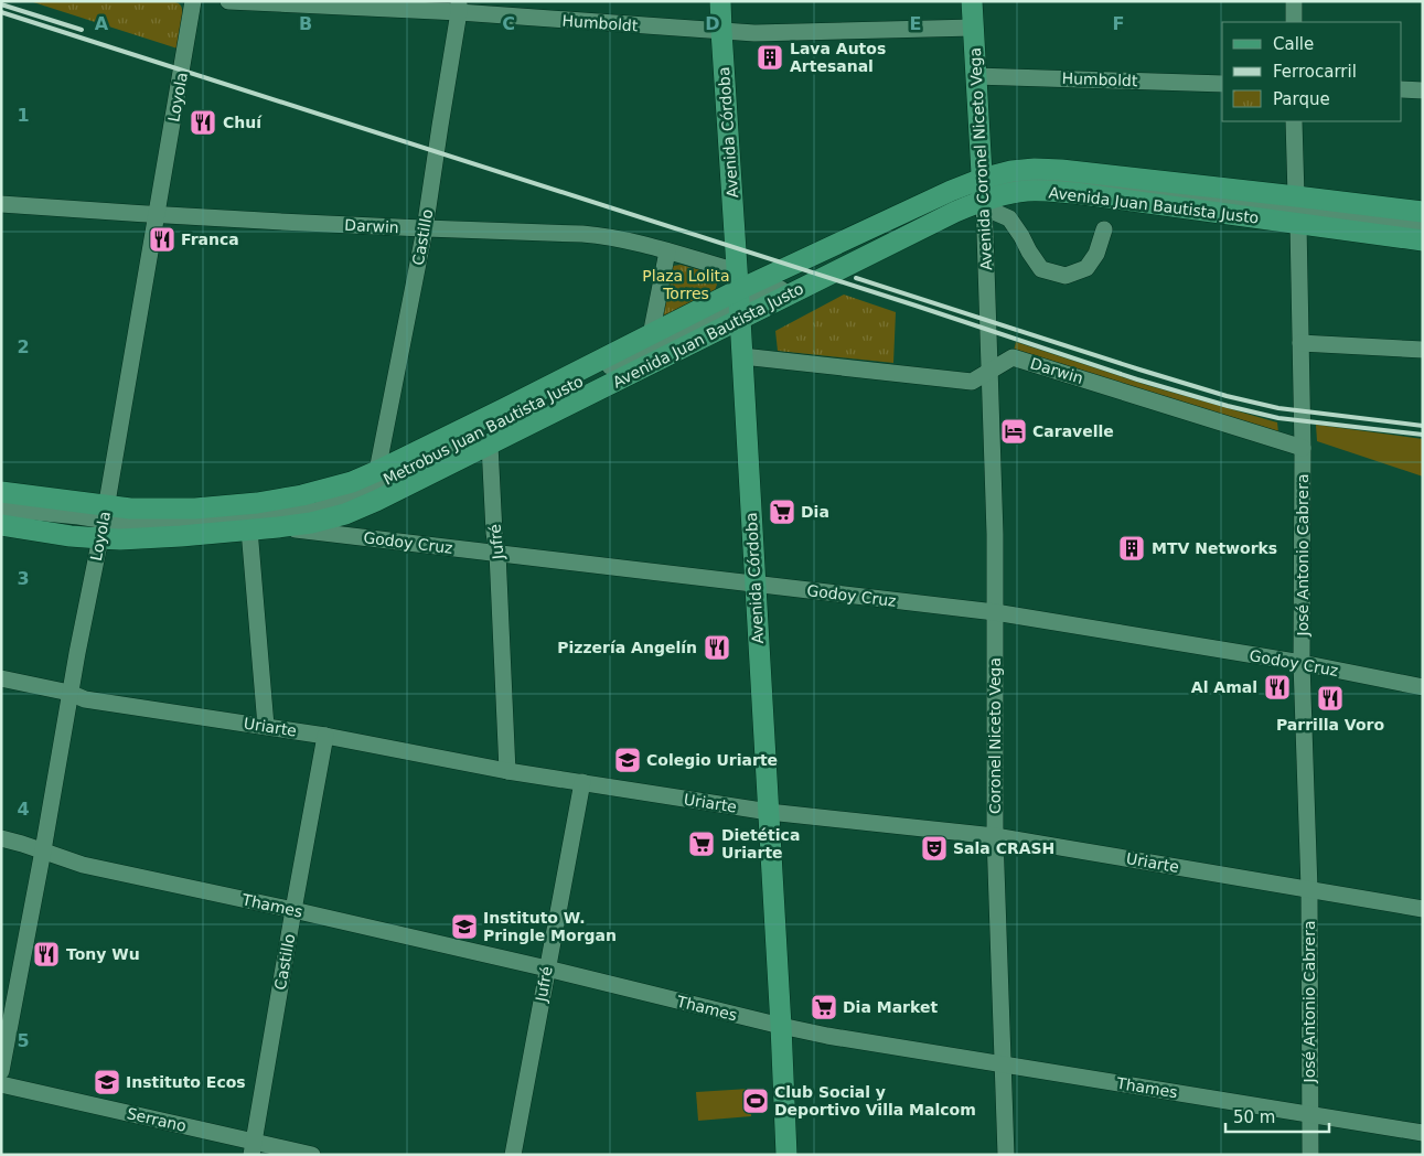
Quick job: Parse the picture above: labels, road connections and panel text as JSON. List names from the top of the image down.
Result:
{
  "streets": {
    "main road": ["Avenida Córdoba", "Avenida Coronel Niceto Vega", "Avenida Juan Bautista Justo"],
    "street": [
      "Humboldt",
      "Loyola",
      "Darwin",
      "Castillo",
      "Metrobus Juan Bautista Justo",
      "Jufré",
      "Godoy Cruz",
      "José Antonio Cabrera",
      "Uriarte",
      "Coronel Niceto Vega",
      "Thames",
      "Serrano"
    ]
  },
  "crossings": [
    ["Humboldt", "Avenida Córdoba"],
    ["Humboldt", "Avenida Coronel Niceto Vega"],
    ["Humboldt", "Castillo"],
    ["Loyola", "Avenida Juan Bautista Justo"],
    ["Loyola", "Darwin"],
    ["Loyola", "Metrobus Juan Bautista Justo"],
    ["Loyola", "Uriarte"],
    ["Loyola", "Thames"],
    ["Avenida Córdoba", "Avenida Juan Bautista Justo"],
    ["Avenida Córdoba", "Darwin"],
    ["Avenida Córdoba", "Metrobus Juan Bautista Justo"],
    ["Avenida Córdoba", "Godoy Cruz"],
    ["Avenida Córdoba", "Uriarte"],
    ["Avenida Córdoba", "Thames"],
    ["Avenida Coronel Niceto Vega", "Avenida Juan Bautista Justo"],
    ["Avenida Coronel Niceto Vega", "Coronel Niceto Vega"],
    ["Avenida Juan Bautista Justo", "Darwin"],
    ["Avenida Juan Bautista Justo", "Castillo"],
    ["Avenida Juan Bautista Justo", "Metrobus Juan Bautista Justo"],
    ["Avenida Juan Bautista Justo", "Jufré"],
    ["Avenida Juan Bautista Justo", "Godoy Cruz"],
    ["Avenida Juan Bautista Justo", "José Antonio Cabrera"],
    ["Darwin", "Castillo"],
    ["Darwin", "Metrobus Juan Bautista Justo"],
    ["Darwin", "José Antonio Cabrera"],
    ["Darwin", "Coronel Niceto Vega"],
    ["Castillo", "Uriarte"],
    ["Castillo", "Thames"],
    ["Castillo", "Serrano"],
    ["Jufré", "Godoy Cruz"],
    ["Jufré", "Uriarte"],
    ["Jufré", "Thames"],
    ["Godoy Cruz", "José Antonio Cabrera"],
    ["Godoy Cruz", "Coronel Niceto Vega"],
    ["José Antonio Cabrera", "Uriarte"],
    ["José Antonio Cabrera", "Thames"],
    ["Uriarte", "Coronel Niceto Vega"],
    ["Coronel Niceto Vega", "Thames"]
  ],
  "parks": ["Plaza Lolita Torres"],
  "places": {
    "building": ["Lava Autos Artesanal", "MTV Networks"],
    "restaurant": [
      "Chuí",
      "Franca",
      "Pizzería Angelín",
      "Al Amal",
      "Parrilla Voro",
      "Tony Wu"
    ],
    "hotel": ["Caravelle"],
    "supermarket": ["Dia", "Dietética Uriarte", "Dia Market"],
    "school or university": ["Colegio Uriarte", "Instituto W. Pringle Morgan", "Instituto Ecos"],
    "theatre": ["Sala CRASH"],
    "sports": ["Club Social y Deportivo Villa Malcom"]
  },
  "legend": ["Calle", "Ferrocarril", "Parque"],
  "scale_bar": "50 m",
  "grid": {
    "columns": [
      "A",
      "B",
      "C",
      "D",
      "E",
      "F"
    ],
    "rows": [
      "1",
      "2",
      "3",
      "4",
      "5"
    ]
  }
}
